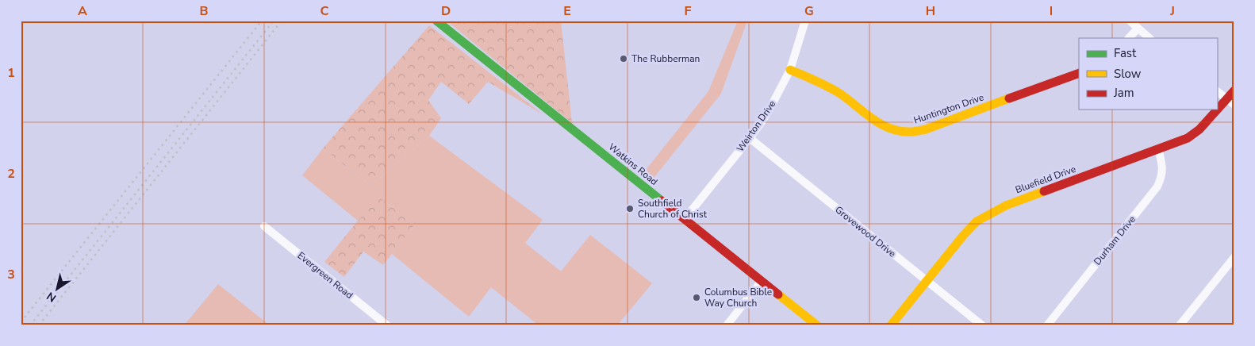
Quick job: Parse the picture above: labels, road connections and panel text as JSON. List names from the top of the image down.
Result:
{
  "streets": {
    "street": [
      "Huntington Drive",
      "Weirton Drive",
      "Watkins Road",
      "Bluefield Drive",
      "Grovewood Drive",
      "Durham Drive",
      "Evergreen Road"
    ]
  },
  "crossings": [
    ["Huntington Drive", "Weirton Drive"],
    ["Weirton Drive", "Watkins Road"],
    ["Weirton Drive", "Grovewood Drive"],
    ["Bluefield Drive", "Grovewood Drive"],
    ["Bluefield Drive", "Durham Drive"]
  ],
  "places": ["The Rubberman", "Southfield Church of Christ", "Columbus Bible Way Church"],
  "legend": ["Fast", "Slow", "Jam"],
  "north": "bottom left",
  "grid": {
    "columns": [
      "A",
      "B",
      "C",
      "D",
      "E",
      "F",
      "G",
      "H",
      "I",
      "J"
    ],
    "rows": ["1", "2", "3"]
  }
}
